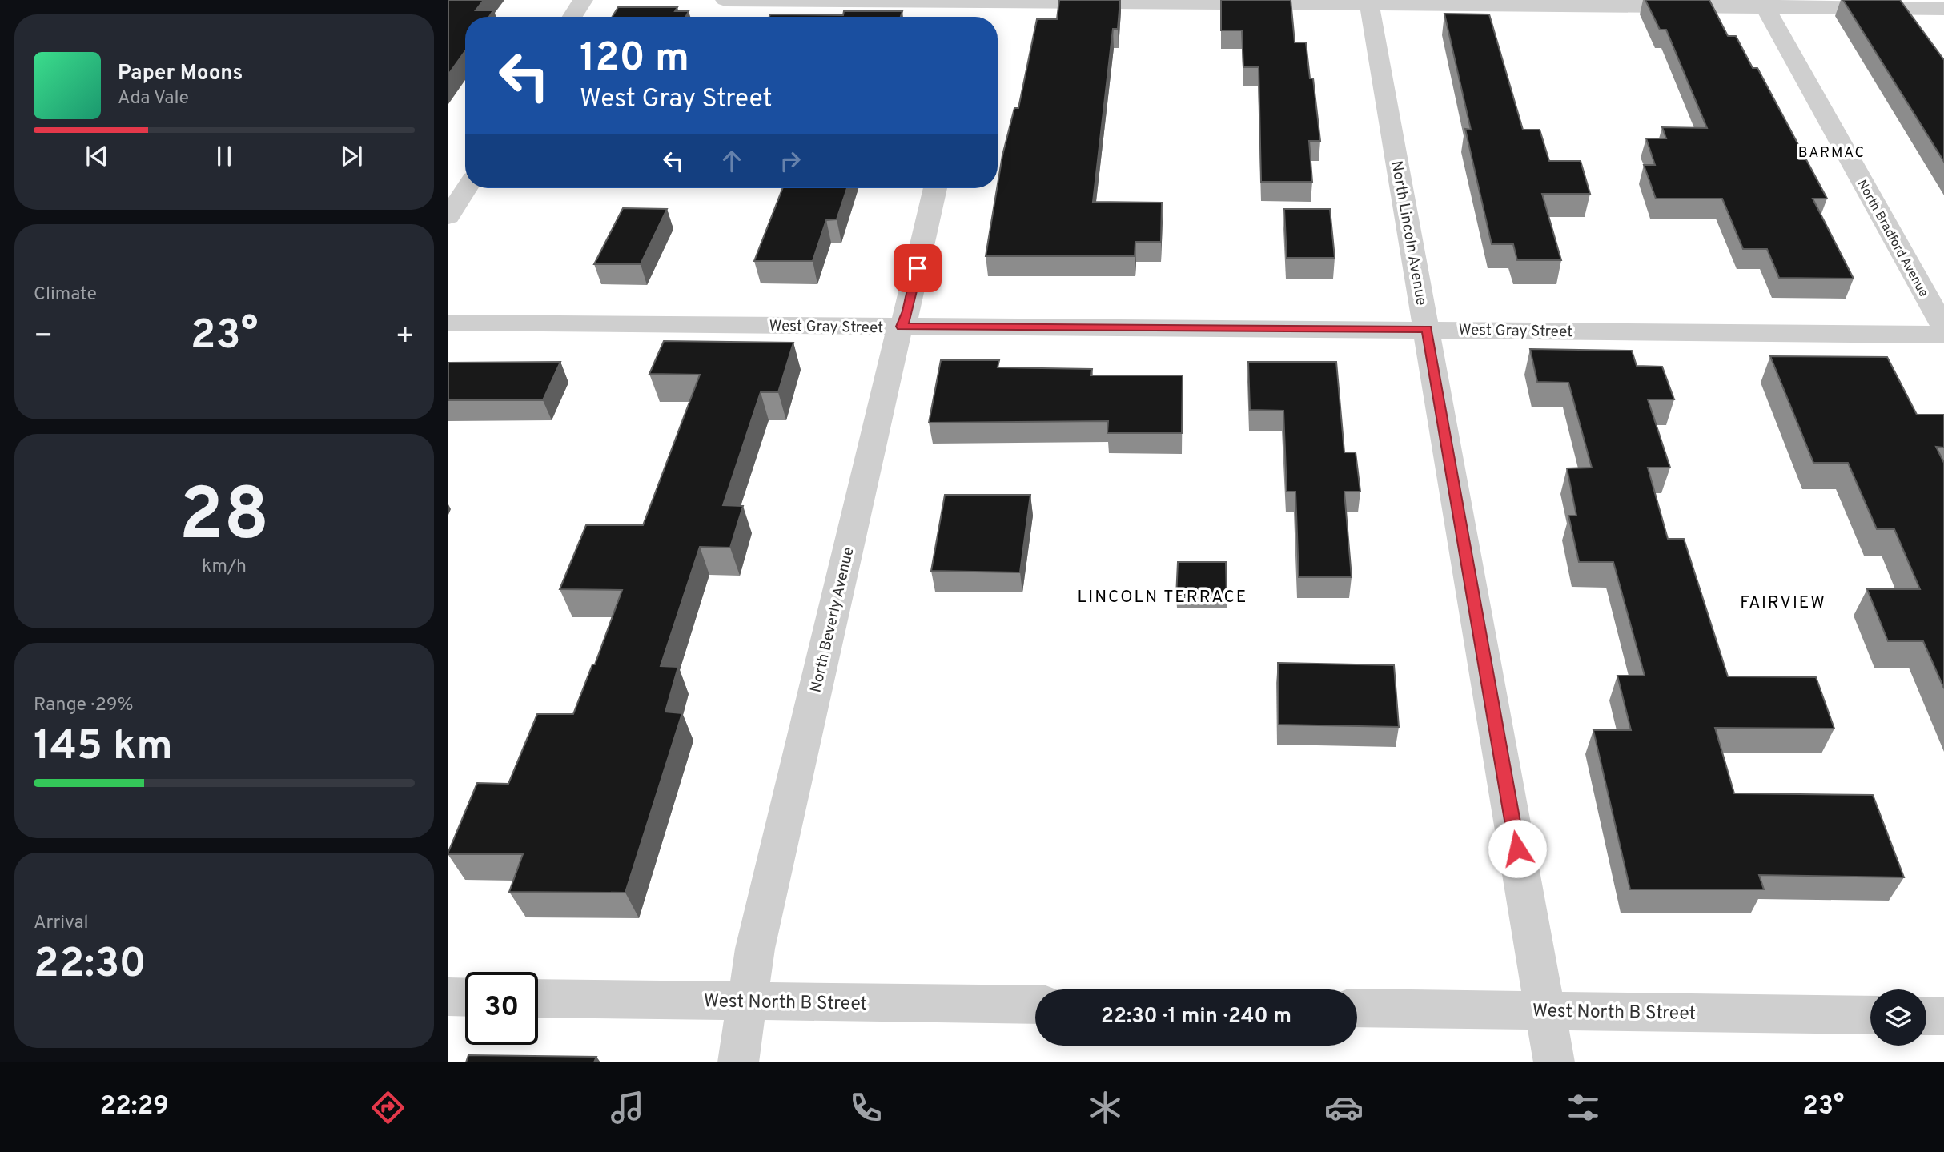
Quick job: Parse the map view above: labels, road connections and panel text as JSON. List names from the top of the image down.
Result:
{
  "streets": {
    "street": [
      "North Lincoln Avenue",
      "North Bradford Avenue",
      "West Gray Street",
      "North Beverly Avenue",
      "West North B Street"
    ]
  },
  "crossings": [
    ["North Lincoln Avenue", "West Gray Street"],
    ["North Lincoln Avenue", "West North B Street"],
    ["West Gray Street", "North Beverly Avenue"],
    ["North Beverly Avenue", "West North B Street"]
  ],
  "districts": ["BARMAC", "LINCOLN TERRACE", "FAIRVIEW"],
  "page": {
    "turn": ["120 m", "West Gray Street"],
    "song": ["Paper Moons", "Ada Vale"],
    "tile": [
      "Climate",
      ["28", "km/h"],
      ["Range · 29%", "145 km"],
      ["Arrival", "22:30"]
    ],
    "heat": ["−", "23°", "+"],
    "limit": "30",
    "trip": "22:30 · 1 min · 240 m",
    "tabs": ["22:29", "23°"]
  }
}
